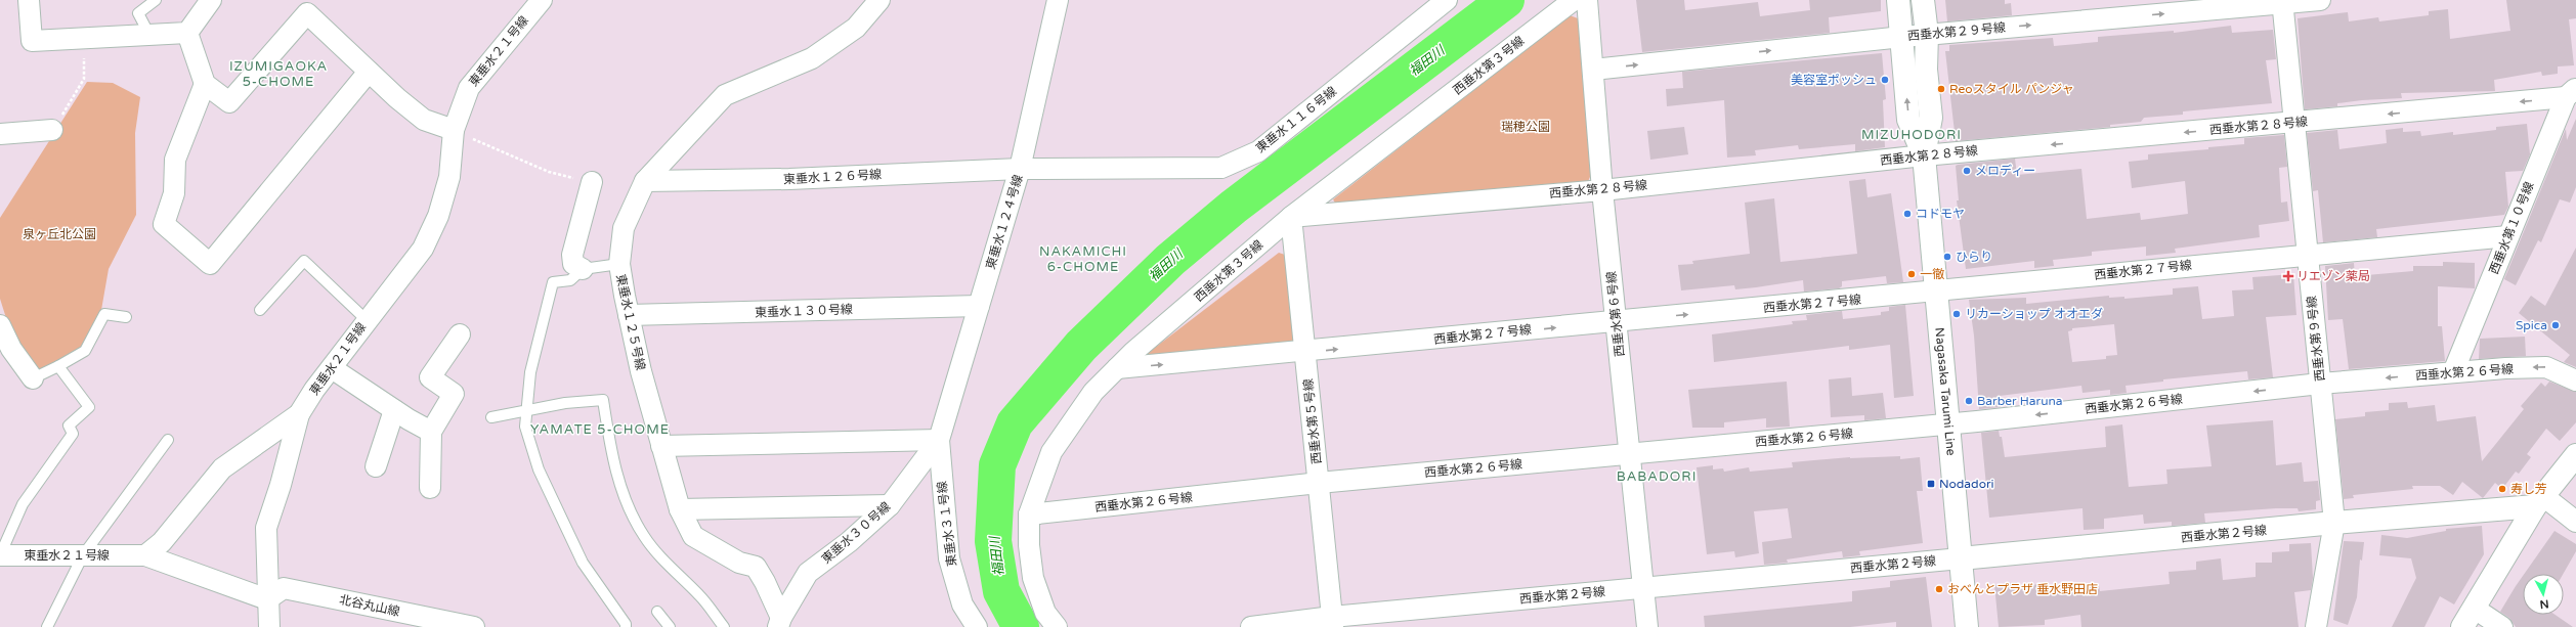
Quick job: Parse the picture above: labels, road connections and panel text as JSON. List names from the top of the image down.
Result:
{
  "streets": {
    "main road": ["Nagasaka Tarumi Line", "西垂水第２号線"],
    "street": [
      "西垂水第２９号線",
      "東垂水２１号線",
      "西垂水第３号線",
      "東垂水１１６号線",
      "西垂水第２８号線",
      "東垂水１２６号線",
      "東垂水１２４号線",
      "西垂水第１０号線",
      "西垂水第２７号線",
      "東垂水１３０号線",
      "西垂水第６号線",
      "東垂水１２５号線",
      "西垂水第９号線",
      "西垂水第２６号線",
      "西垂水第５号線",
      "東垂水３１号線",
      "東垂水３０号線",
      "北谷丸山線"
    ]
  },
  "crossings": [
    ["西垂水第２９号線", "西垂水第６号線"],
    ["西垂水第２９号線", "西垂水第９号線"],
    ["西垂水第２９号線", "Nagasaka Tarumi Line"],
    ["西垂水第３号線", "西垂水第２８号線"],
    ["西垂水第３号線", "西垂水第２７号線"],
    ["西垂水第３号線", "西垂水第２６号線"],
    ["西垂水第３号線", "西垂水第５号線"],
    ["東垂水１１６号線", "東垂水１２６号線"],
    ["東垂水１１６号線", "東垂水１２４号線"],
    ["西垂水第２８号線", "西垂水第１０号線"],
    ["西垂水第２８号線", "西垂水第６号線"],
    ["西垂水第２８号線", "西垂水第９号線"],
    ["西垂水第２８号線", "Nagasaka Tarumi Line"],
    ["西垂水第２８号線", "西垂水第５号線"],
    ["東垂水１２６号線", "東垂水１２４号線"],
    ["東垂水１２６号線", "東垂水１２５号線"],
    ["東垂水１２４号線", "東垂水１３０号線"],
    ["東垂水１２４号線", "東垂水３１号線"],
    ["東垂水１２４号線", "東垂水３０号線"],
    ["西垂水第１０号線", "西垂水第２７号線"],
    ["西垂水第１０号線", "西垂水第２６号線"],
    ["西垂水第２７号線", "西垂水第６号線"],
    ["西垂水第２７号線", "西垂水第９号線"],
    ["西垂水第２７号線", "Nagasaka Tarumi Line"],
    ["西垂水第２７号線", "西垂水第５号線"],
    ["東垂水１３０号線", "東垂水１２５号線"],
    ["西垂水第６号線", "西垂水第２６号線"],
    ["西垂水第６号線", "西垂水第２号線"],
    ["東垂水１２５号線", "東垂水３０号線"],
    ["西垂水第９号線", "西垂水第２６号線"],
    ["西垂水第９号線", "西垂水第２号線"],
    ["西垂水第２６号線", "Nagasaka Tarumi Line"],
    ["西垂水第２６号線", "西垂水第５号線"],
    ["Nagasaka Tarumi Line", "西垂水第２号線"],
    ["西垂水第５号線", "西垂水第２号線"],
    ["東垂水３１号線", "東垂水３０号線"]
  ],
  "one_way": [
    "西垂水第２９号線",
    "西垂水第２８号線",
    "西垂水第２７号線",
    "西垂水第２６号線"
  ],
  "districts": [
    "IZUMIGAOKA 5-CHOME",
    "MIZUHODORI",
    "NAKAMICHI 6-CHOME",
    "YAMATE 5-CHOME",
    "BABADORI"
  ],
  "water": ["福田川"],
  "parks": ["瑞穂公園", "泉ヶ丘北公園"],
  "places": {
    "other": [
      "美容室ポッシュ",
      "Reoスタイル パンジャ",
      "メロディー",
      "コドモヤ",
      "ひらり",
      "一徹",
      "リカーショップ オオエダ",
      "Spica",
      "Barber Haruna",
      "寿し芳",
      "おべんとプラザ 垂水野田店"
    ],
    "health": ["リエゾン薬局"],
    "transit": ["Nodadori"]
  },
  "north": "bottom"
}
